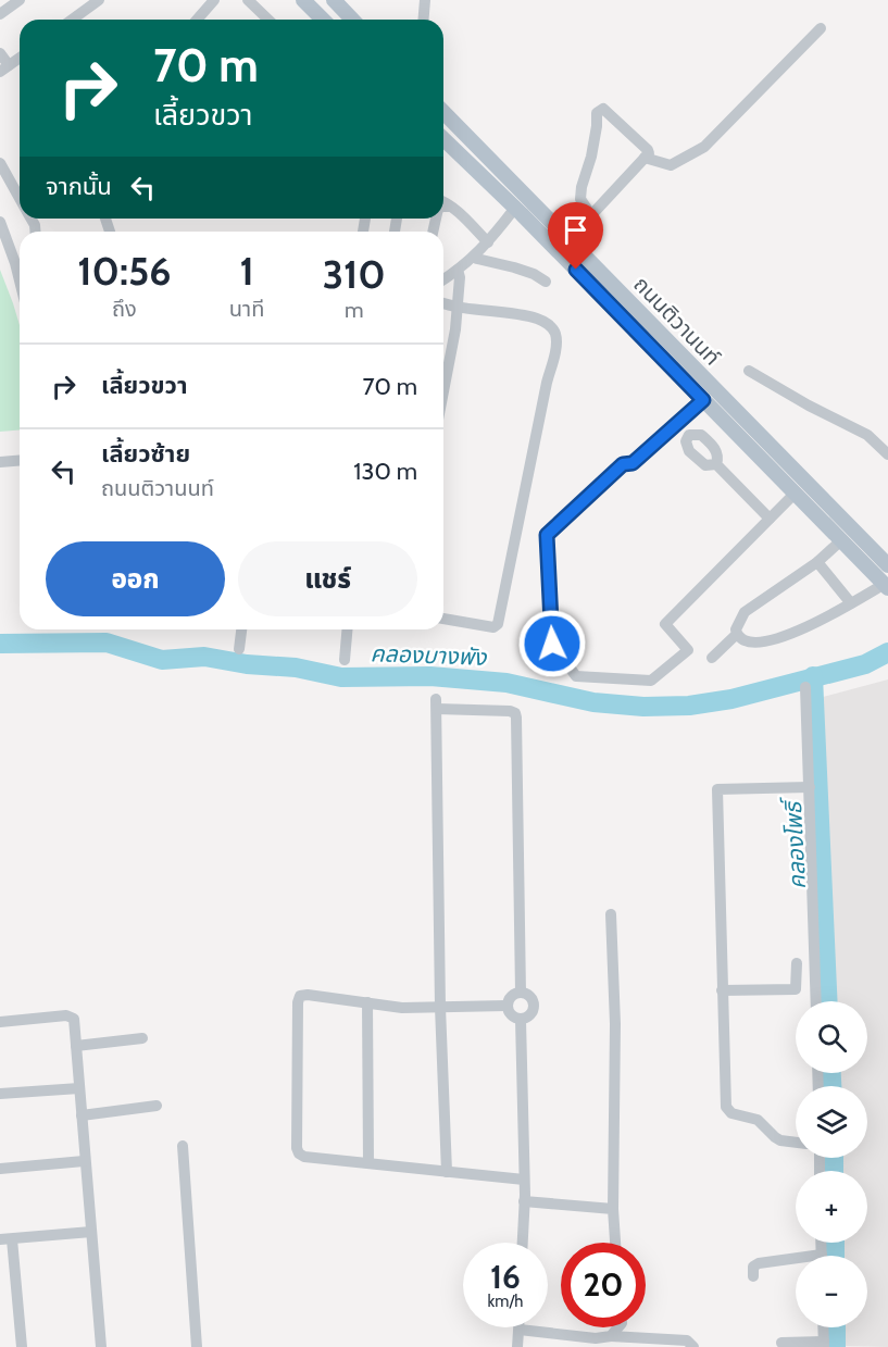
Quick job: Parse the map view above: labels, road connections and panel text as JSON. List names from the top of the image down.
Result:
{
  "streets": {
    "main road": ["ถนนติวานนท์"]
  },
  "water": ["คลองบางพัง", "คลองโพธิ์"],
  "page": {
    "turn": ["70 m", "เลี้ยวขวา"],
    "then": "จากนั้น",
    "eta": [
      "10:56",
      "ถึง",
      "1",
      "นาที",
      "310",
      "m"
    ],
    "list": [
      {
        "name": "เลี้ยวขวา",
        "value": "70 m"
      },
      {
        "name": "เลี้ยวซ้าย",
        "note": "ถนนติวานนท์",
        "value": "130 m"
      }
    ],
    "buttons": ["ออก", "แชร์"],
    "map_buttons": ["+", "−"],
    "speed": "16 km/h",
    "limit": "20"
  }
}
